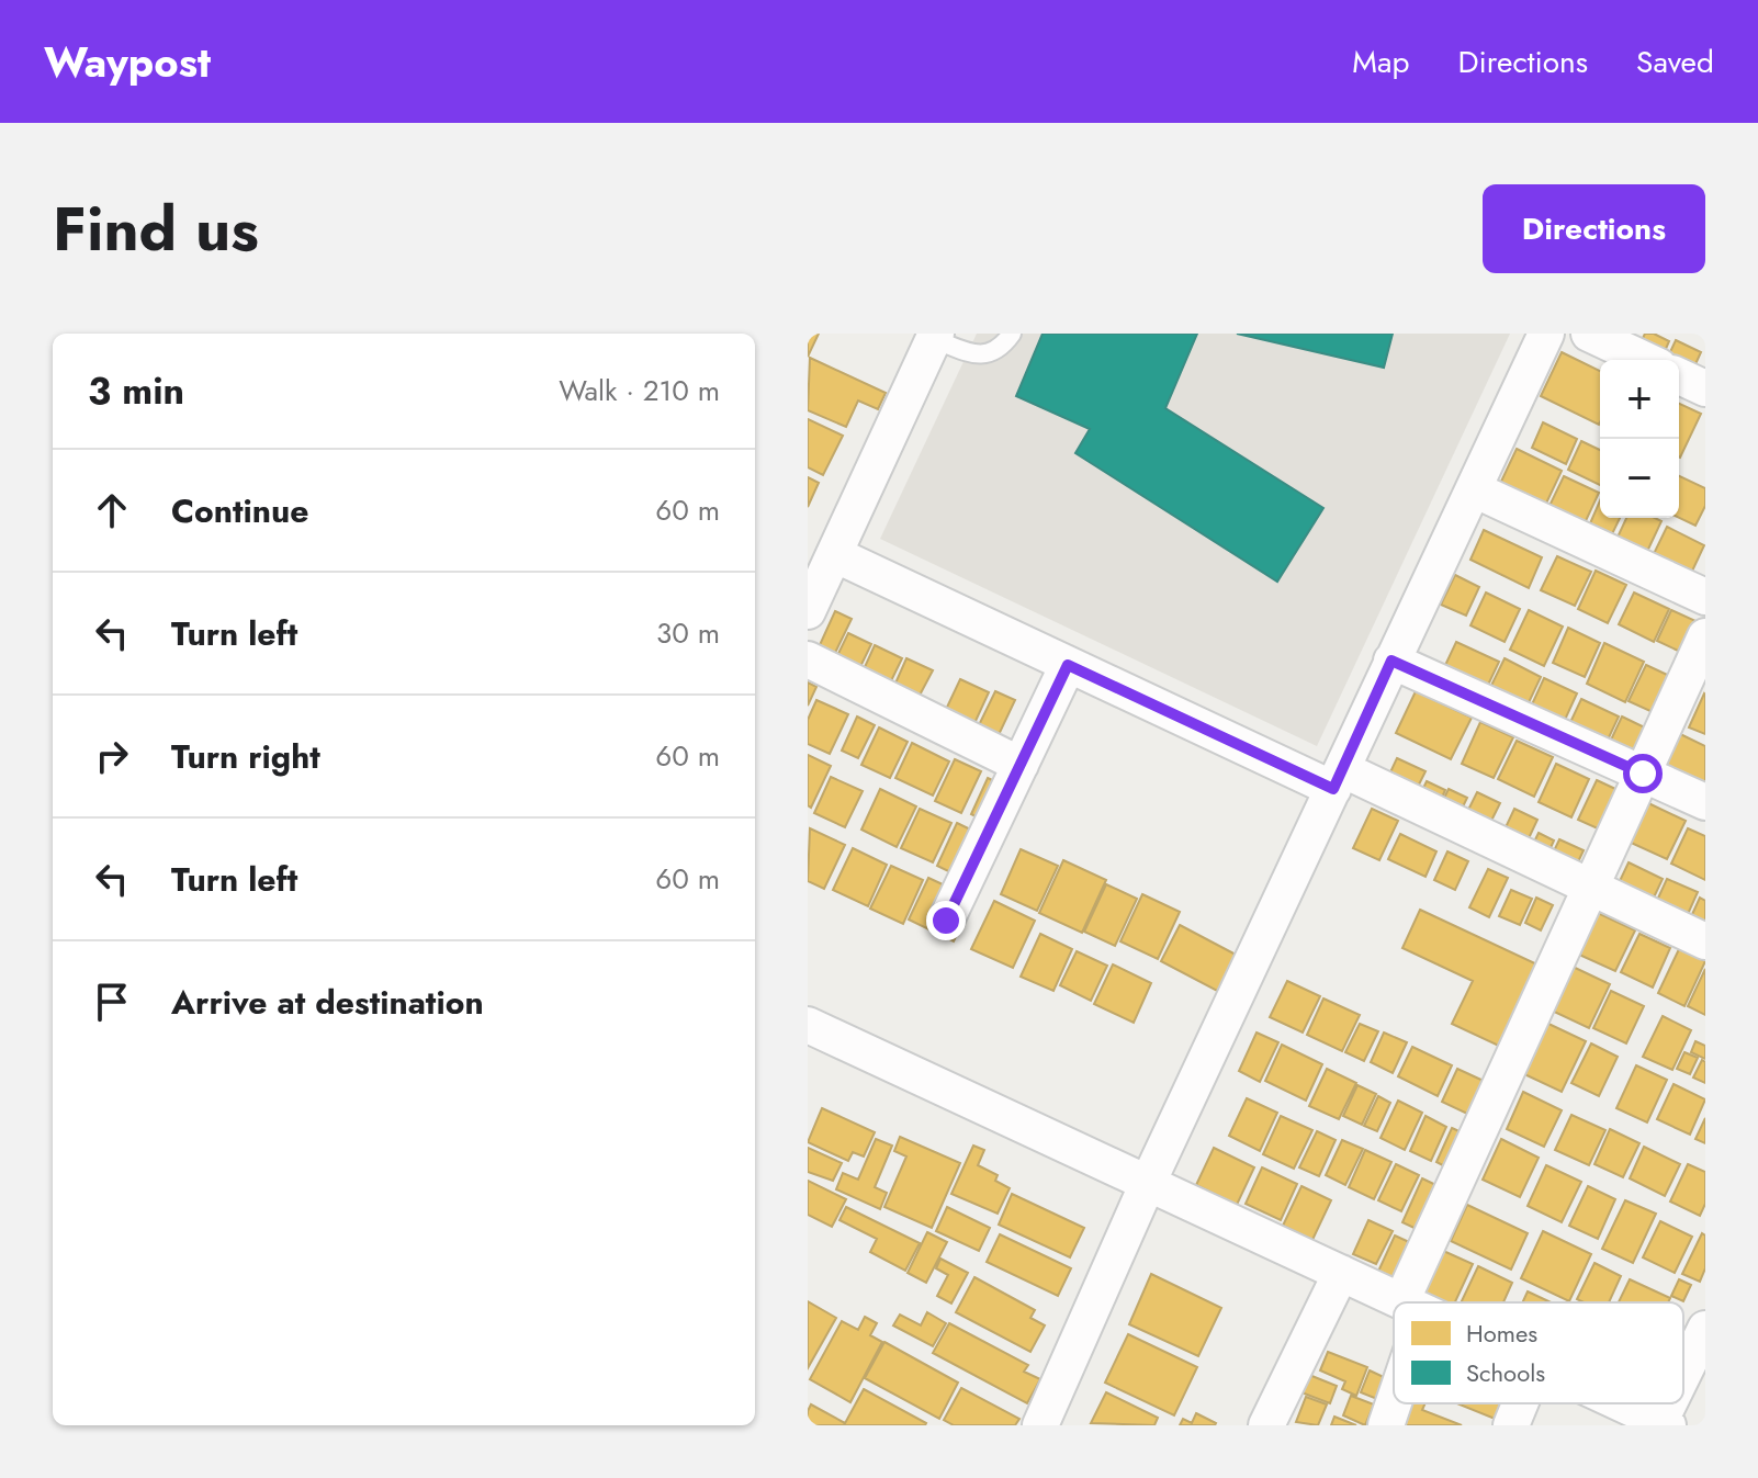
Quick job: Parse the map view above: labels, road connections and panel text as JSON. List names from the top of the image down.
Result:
{
  "legend": ["Homes", "Schools"],
  "page": {
    "header": "Waypost",
    "nav": ["Map", "Directions", "Saved"],
    "title": "Find us",
    "buttons": "Directions",
    "heading": ["3 min", "Walk · 210 m"],
    "map_buttons": ["+", "−"],
    "list": [
      ["Continue", "60 m"],
      ["Turn left", "30 m"],
      ["Turn right", "60 m"],
      ["Turn left", "60 m"],
      "Arrive at destination"
    ]
  }
}
